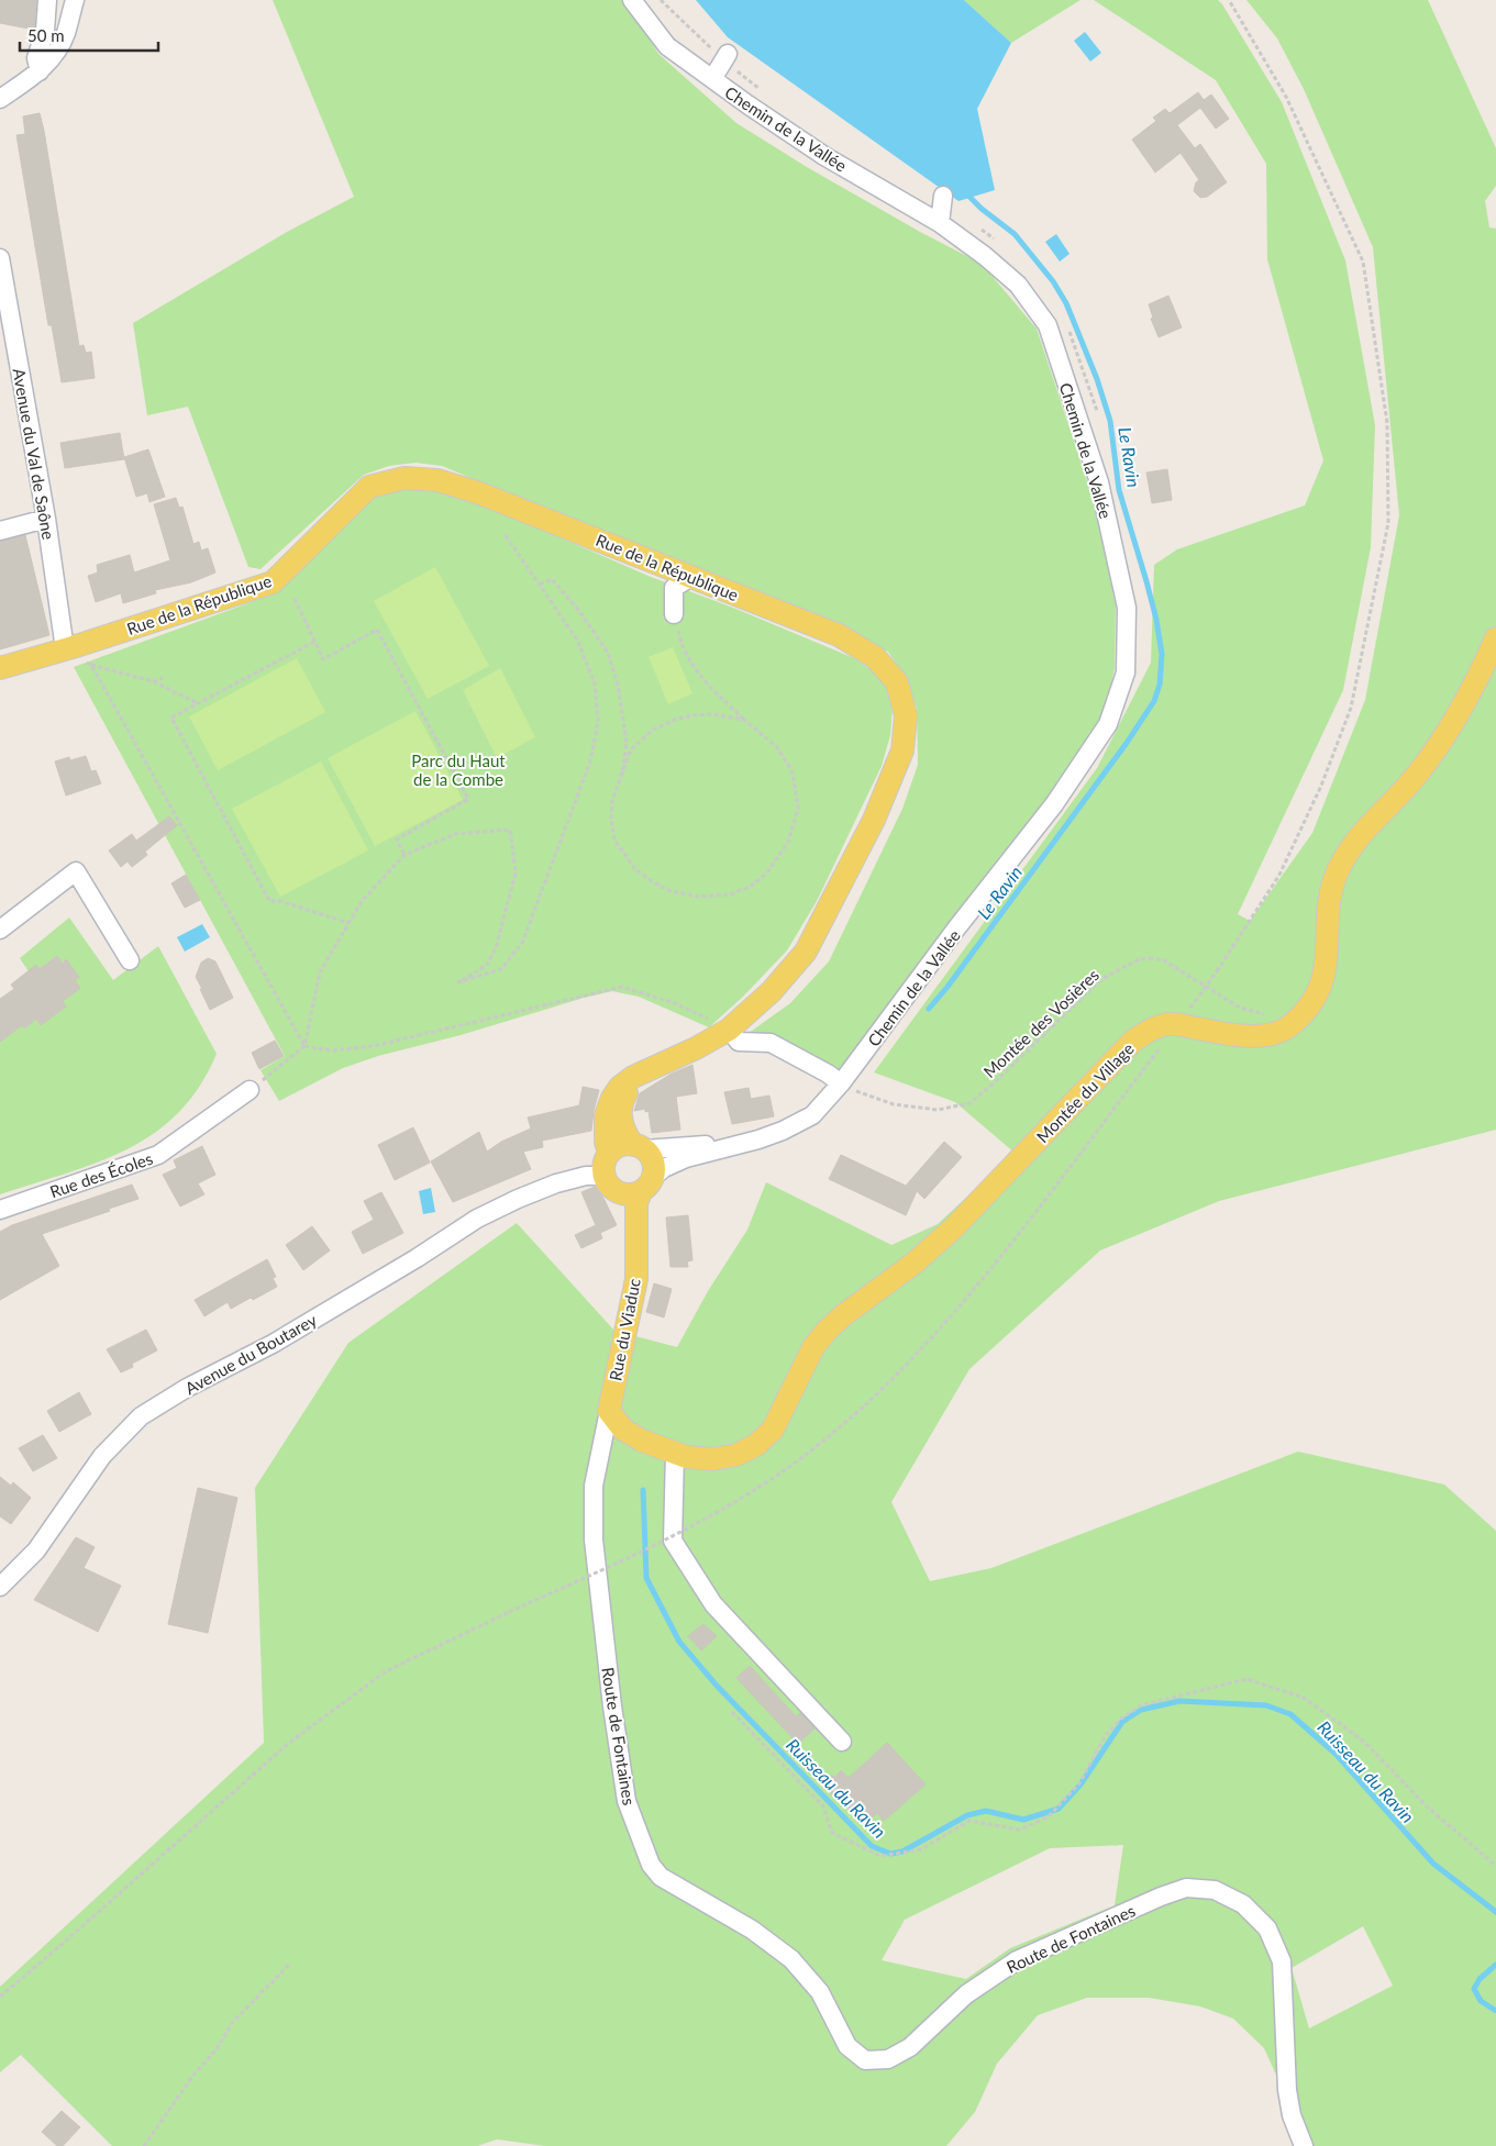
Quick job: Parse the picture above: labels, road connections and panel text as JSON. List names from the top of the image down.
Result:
{
  "streets": {
    "main road": ["Rue de la République", "Montée du Village", "Rue du Viaduc"],
    "street": [
      "Chemin de la Vallée",
      "Avenue du Val de Saône",
      "Rue des Écoles",
      "Avenue du Boutarey",
      "Route de Fontaines"
    ],
    "path": ["Montée des Vosières"]
  },
  "crossings": [
    ["Chemin de la Vallée", "Montée des Vosières"],
    ["Avenue du Val de Saône", "Rue de la République"],
    ["Rue de la République", "Rue du Viaduc"],
    ["Rue de la République", "Avenue du Boutarey"],
    ["Montée du Village", "Rue du Viaduc"],
    ["Montée du Village", "Route de Fontaines"],
    ["Rue du Viaduc", "Avenue du Boutarey"],
    ["Rue du Viaduc", "Route de Fontaines"]
  ],
  "water": ["Le Ravin", "Ruisseau du Ravin"],
  "parks": ["Parc du Haut de la Combe"],
  "scale_bar": "50 m"
}
